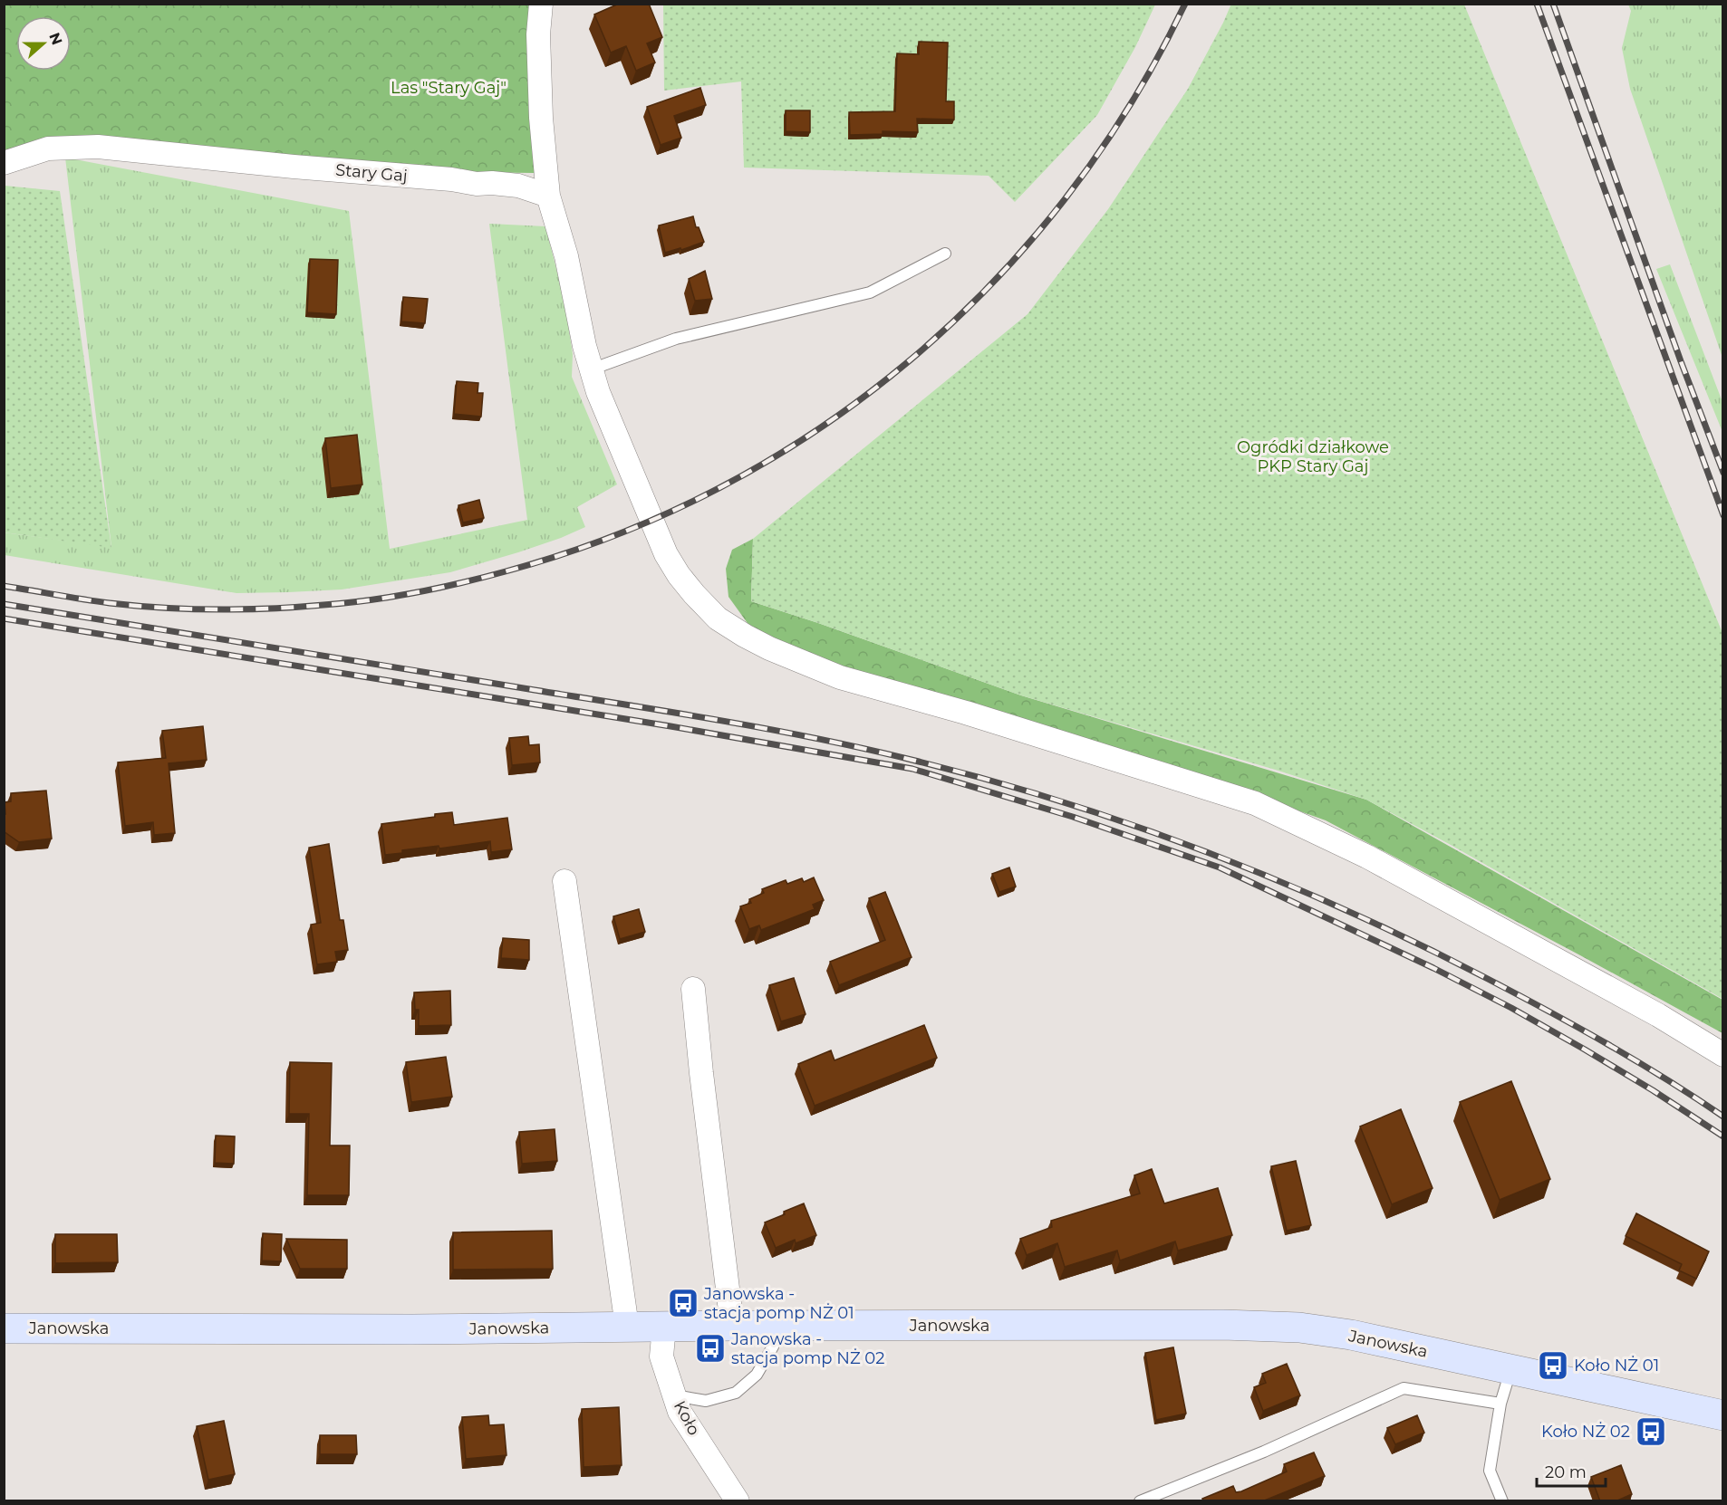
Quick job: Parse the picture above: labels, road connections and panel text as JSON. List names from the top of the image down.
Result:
{
  "streets": {
    "street": ["Stary Gaj", "Janowska", "Koło"]
  },
  "crossings": [
    ["Janowska", "Koło"]
  ],
  "parks": ["Las \"Stary Gaj\"", "Ogródki działkowe PKP Stary Gaj"],
  "places": {
    "bus stop": [
      "Janowska - stacja pomp NŻ 01",
      "Janowska - stacja pomp NŻ 02",
      "Koło NŻ 01",
      "Koło NŻ 02"
    ]
  },
  "scale_bar": "20 m",
  "north": "right"
}
